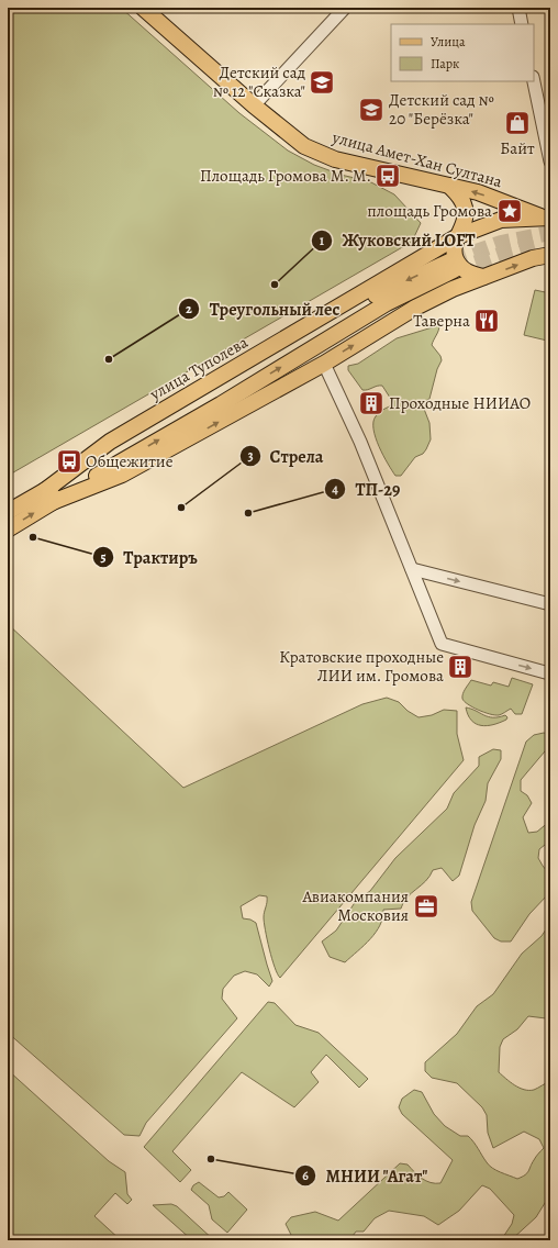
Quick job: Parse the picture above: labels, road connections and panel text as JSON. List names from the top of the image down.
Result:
{
  "streets": {
    "main road": ["улица Амет-Хан Султана", "улица Туполева"]
  },
  "crossings": [
    ["улица Амет-Хан Султана", "улица Туполева"]
  ],
  "places": {
    "school or university": ["Детский сад № 12 \"Сказка\"", "Детский сад № 20 \"Берёзка\""],
    "shop": ["Байт"],
    "bus stop": ["Площадь Громова М. М.", "Общежитие"],
    "place": ["площадь Громова"],
    "other": [
      "Жуковский LOFT",
      "Треугольный лес",
      "Стрела",
      "ТП-29",
      "Трактиръ",
      "МНИИ \"Агат\""
    ],
    "restaurant": ["Таверна"],
    "building": ["Проходные НИИАО", "Кратовские проходные ЛИИ им. Громова"],
    "office": ["Авиакомпания Московия"]
  },
  "legend": ["Улица", "Парк"]
}
